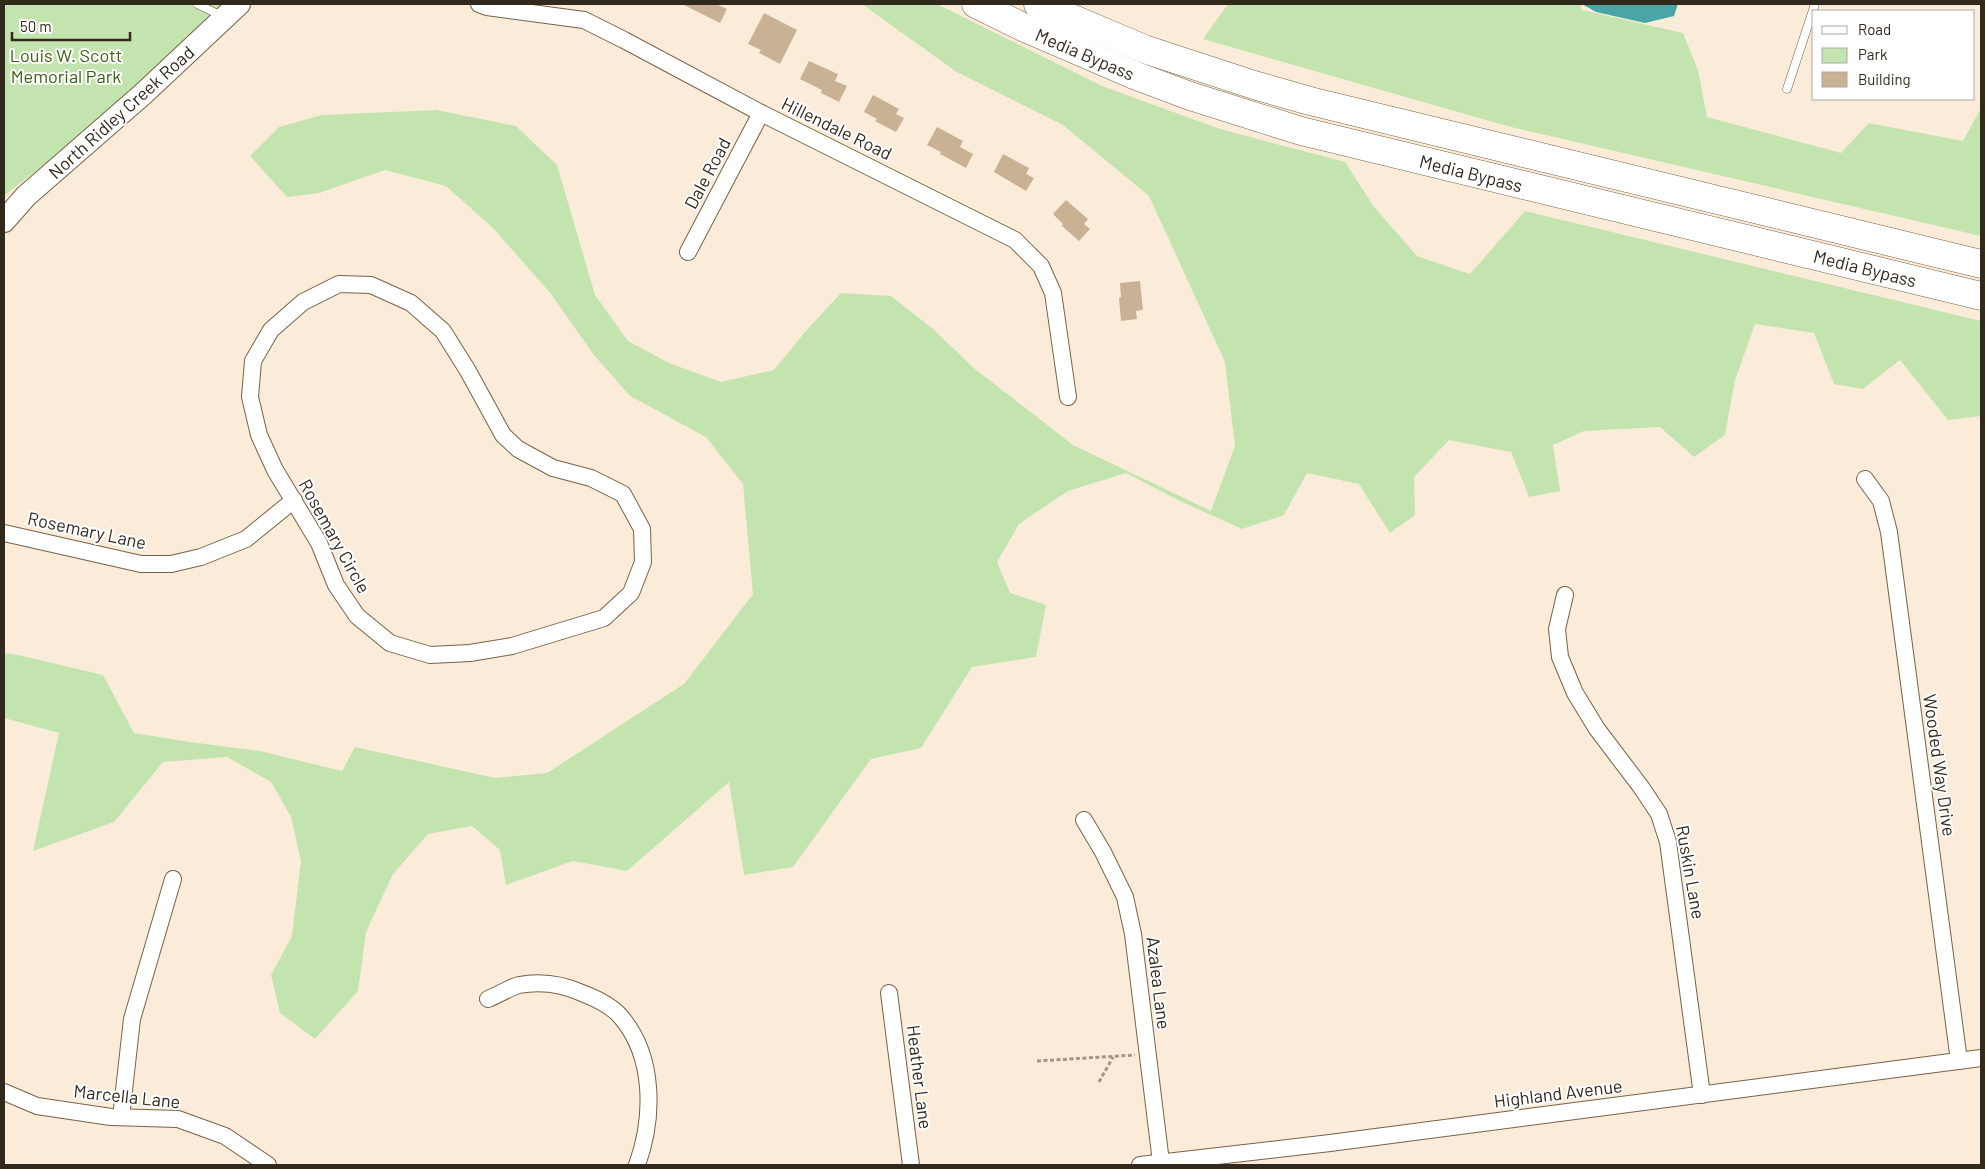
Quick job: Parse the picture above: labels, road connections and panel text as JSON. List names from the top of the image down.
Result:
{
  "streets": {
    "highway": ["Media Bypass"],
    "street": [
      "North Ridley Creek Road",
      "Hillendale Road",
      "Dale Road",
      "Rosemary Lane",
      "Rosemary Circle",
      "Wooded Way Drive",
      "Ruskin Lane",
      "Azalea Lane",
      "Heather Lane",
      "Highland Avenue",
      "Marcella Lane"
    ]
  },
  "crossings": [
    ["Hillendale Road", "Dale Road"],
    ["Rosemary Lane", "Rosemary Circle"],
    ["Wooded Way Drive", "Highland Avenue"],
    ["Ruskin Lane", "Highland Avenue"],
    ["Azalea Lane", "Highland Avenue"]
  ],
  "parks": ["Louis W. Scott Memorial Park"],
  "legend": ["Road", "Park", "Building"],
  "scale_bar": "50 m"
}
